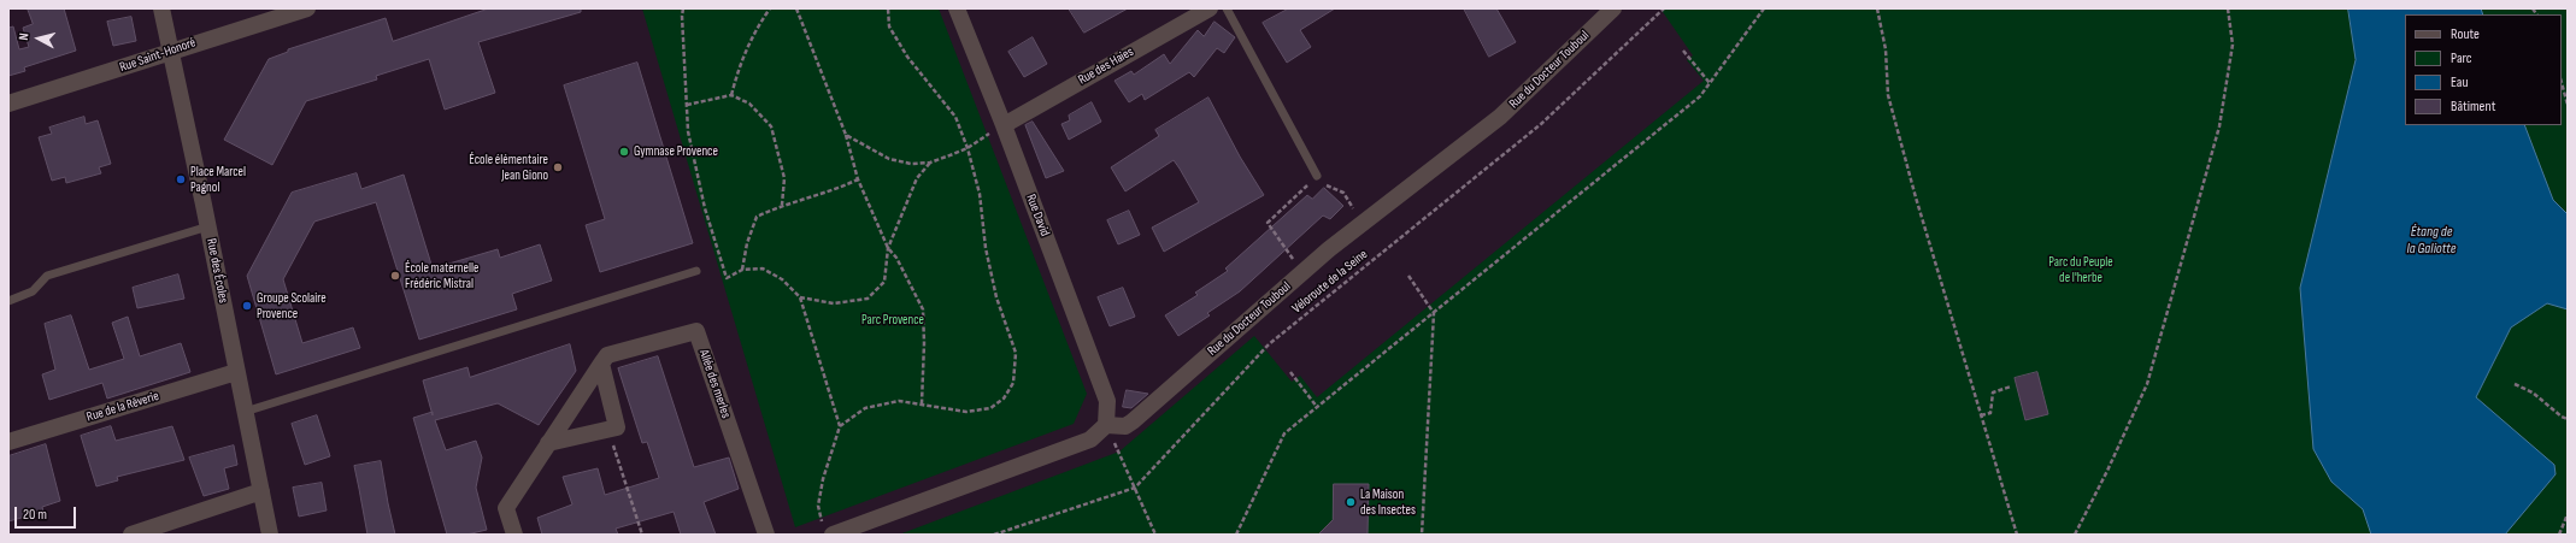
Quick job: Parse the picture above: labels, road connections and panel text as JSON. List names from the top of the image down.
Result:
{
  "streets": {
    "street": [
      "Rue Saint-Honoré",
      "Rue des Haies",
      "Rue du Docteur Touboul",
      "Rue David",
      "Rue des Écoles",
      "Allée des merles",
      "Rue de la Rêverie"
    ],
    "path": ["Véloroute de la Seine"]
  },
  "crossings": [
    ["Rue Saint-Honoré", "Rue des Écoles"],
    ["Rue des Haies", "Rue David"],
    ["Rue du Docteur Touboul", "Rue David"],
    ["Rue des Écoles", "Rue de la Rêverie"]
  ],
  "water": ["Étang de la Galiotte"],
  "parks": ["Parc du Peuple de l'herbe", "Parc Provence"],
  "places": [
    "Gymnase Provence",
    "École élémentaire Jean Giono",
    "Place Marcel Pagnol",
    "École maternelle Frédéric Mistral",
    "Groupe Scolaire Provence",
    "La Maison des Insectes"
  ],
  "legend": [
    "Route",
    "Parc",
    "Eau",
    "Bâtiment"
  ],
  "scale_bar": "20 m",
  "north": "left"
}
